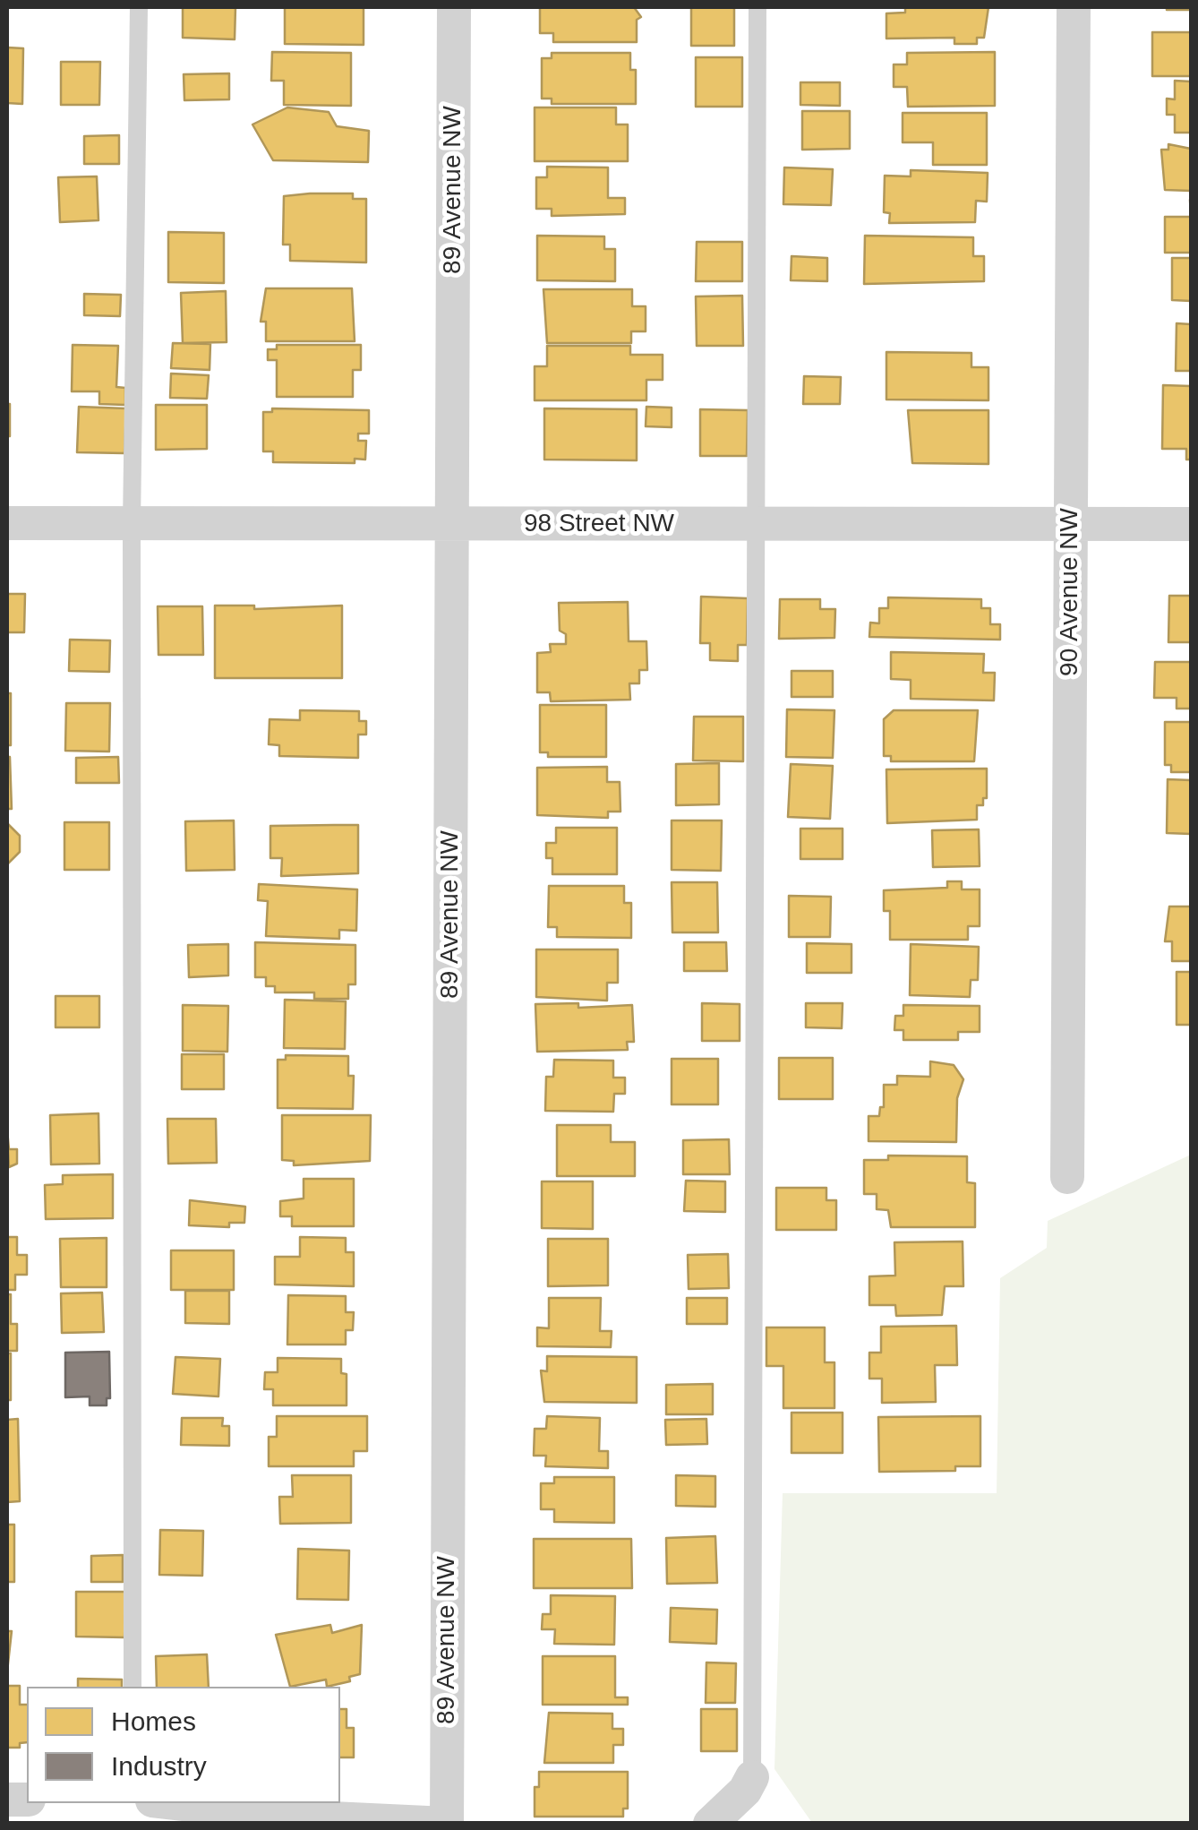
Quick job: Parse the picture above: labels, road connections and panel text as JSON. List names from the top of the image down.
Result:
{
  "streets": {
    "street": ["89 Avenue NW", "98 Street NW", "90 Avenue NW"]
  },
  "crossings": [
    ["89 Avenue NW", "98 Street NW"],
    ["98 Street NW", "90 Avenue NW"]
  ],
  "legend": ["Homes", "Industry"]
}
